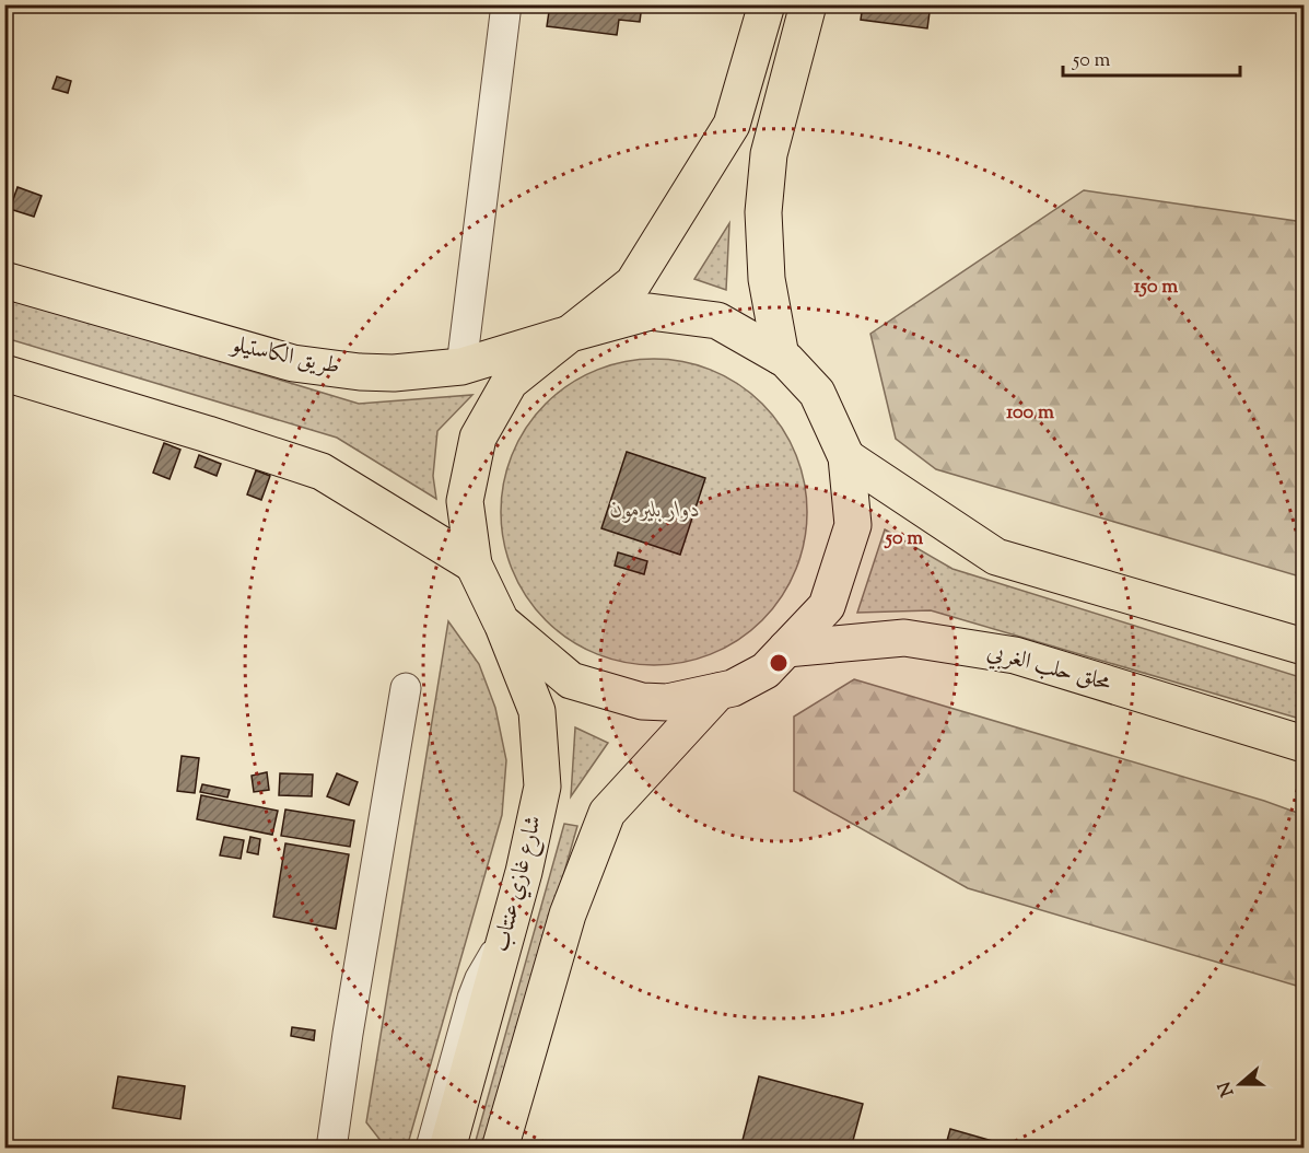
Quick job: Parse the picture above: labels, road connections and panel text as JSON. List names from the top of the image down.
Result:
{
  "streets": {
    "main road": ["طريق الكاستيلو", "محلق حلب الغربي", "شارع غازي عنتاب"]
  },
  "crossings": [
    ["طريق الكاستيلو", "شارع غازي عنتاب"]
  ],
  "parks": ["دوار بليرمون"],
  "scale_bar": "50 m",
  "north": "left",
  "rings": ["150 m", "100 m", "50 m"]
}
